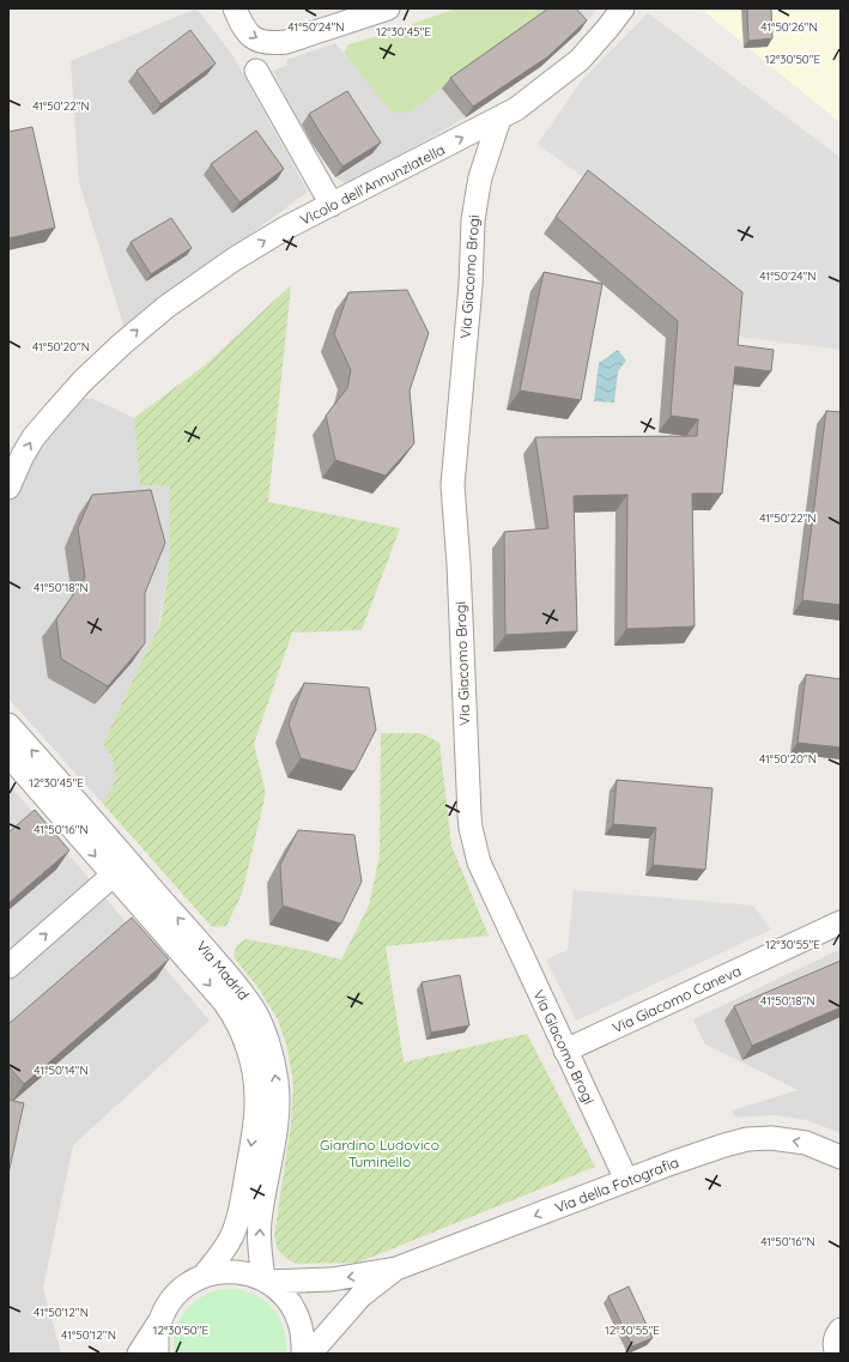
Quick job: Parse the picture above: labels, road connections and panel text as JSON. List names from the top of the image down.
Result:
{
  "streets": {
    "street": [
      "Vicolo dell'Annunziatella",
      "Via Giacomo Brogi",
      "Via Madrid",
      "Via Giacomo Caneva",
      "Via della Fotografia"
    ]
  },
  "crossings": [
    ["Vicolo dell'Annunziatella", "Via Giacomo Brogi"],
    ["Via Giacomo Brogi", "Via Giacomo Caneva"],
    ["Via Giacomo Brogi", "Via della Fotografia"],
    ["Via Madrid", "Via della Fotografia"]
  ],
  "one_way": ["Vicolo dell'Annunziatella", "Via della Fotografia"],
  "parks": ["Giardino Ludovico Tuminello"],
  "coordinates": [
    "41°50'24\"N",
    "41°50'26\"N",
    "12°30'45\"E",
    "12°30'50\"E",
    "41°50'22\"N",
    "41°50'20\"N",
    "41°50'18\"N",
    "41°50'16\"N",
    "12°30'55\"E",
    "41°50'14\"N",
    "41°50'12\"N"
  ]
}
